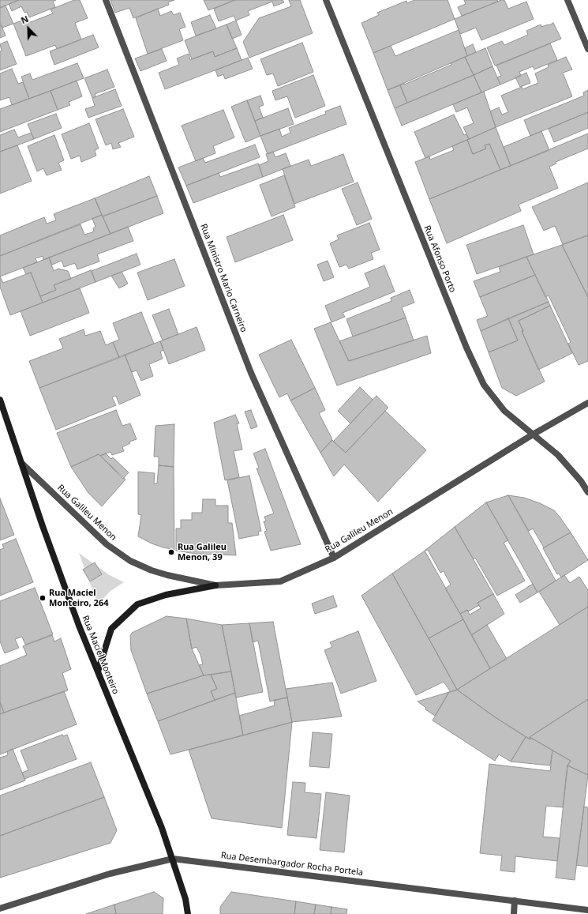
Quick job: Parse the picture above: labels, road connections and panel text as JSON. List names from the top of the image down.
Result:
{
  "streets": {
    "street": [
      "Rua Afonso Porto",
      "Rua Ministro Mario Carneiro",
      "Rua Galileu Menon",
      "Rua Maciel Monteiro",
      "Rua Desembargador Rocha Portela"
    ]
  },
  "crossings": [
    ["Rua Afonso Porto", "Rua Galileu Menon"],
    ["Rua Ministro Mario Carneiro", "Rua Galileu Menon"],
    ["Rua Galileu Menon", "Rua Maciel Monteiro"],
    ["Rua Maciel Monteiro", "Rua Desembargador Rocha Portela"]
  ],
  "places": ["Rua Galileu Menon, 39", "Rua Maciel Monteiro, 264"],
  "north": "top left"
}
